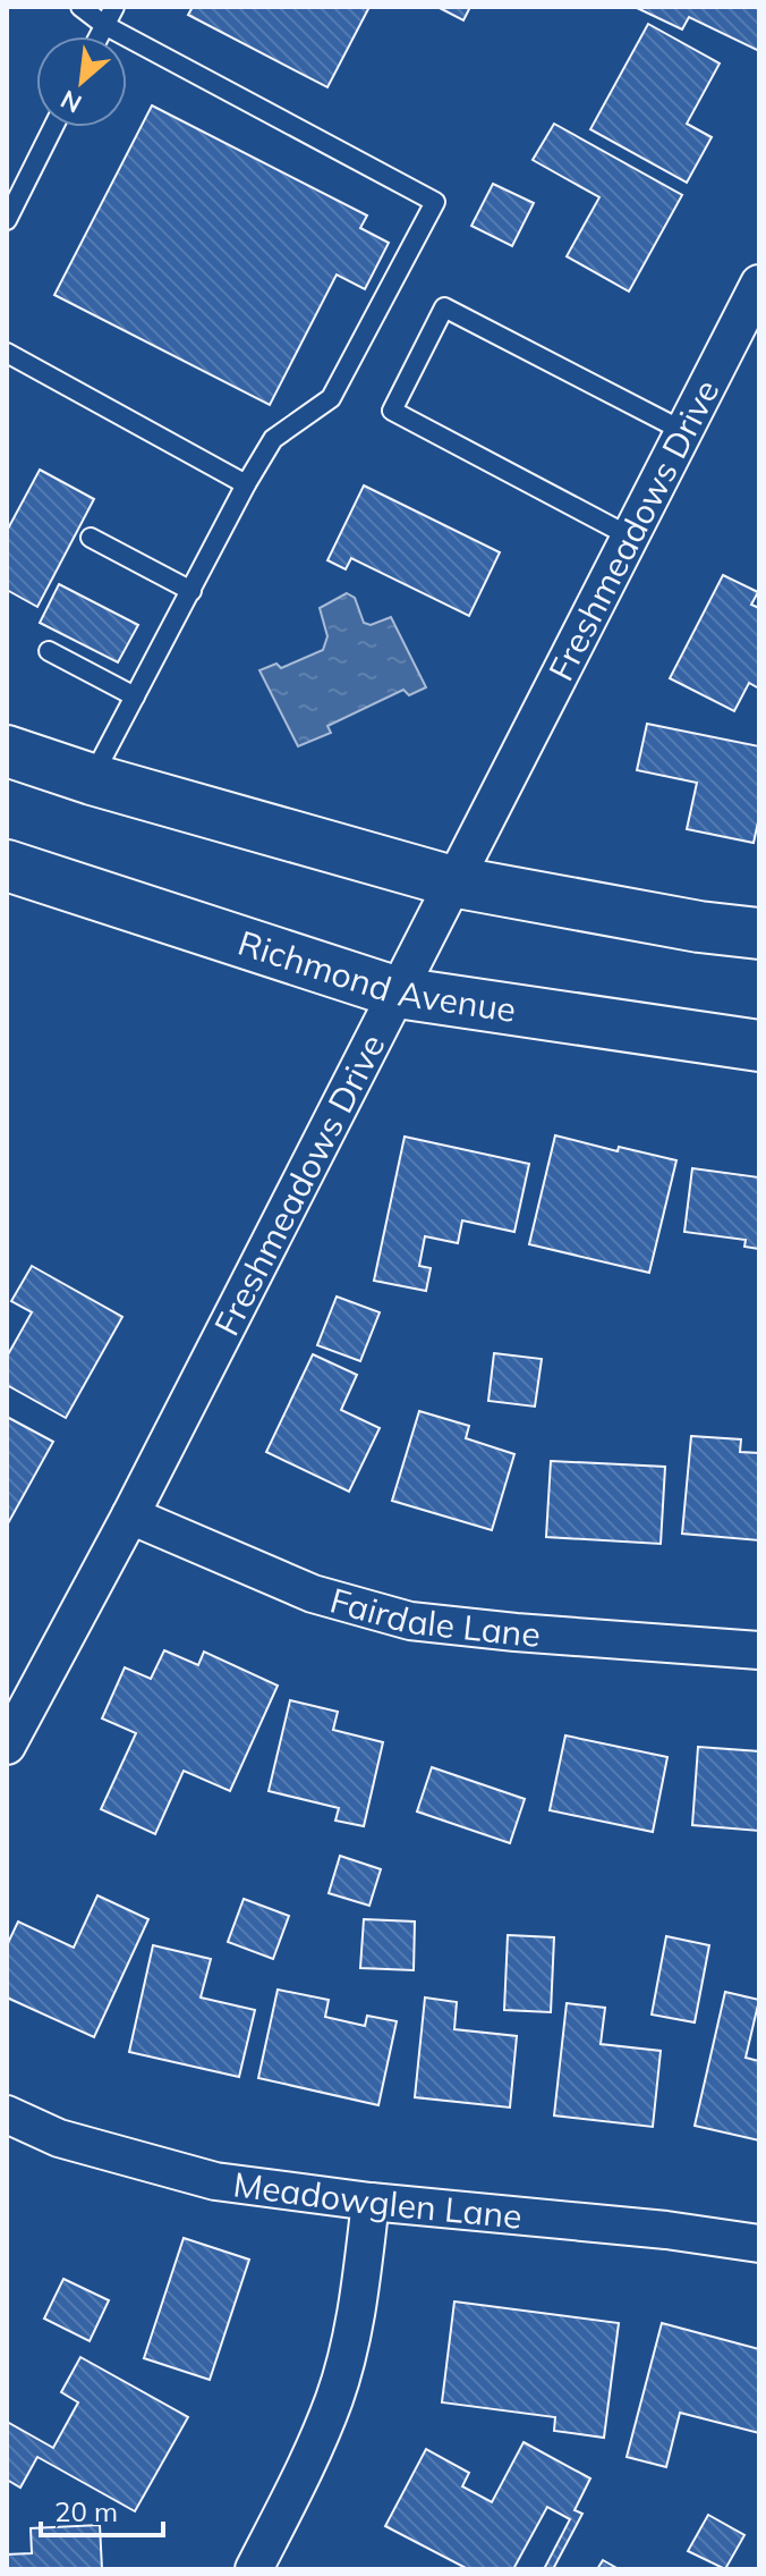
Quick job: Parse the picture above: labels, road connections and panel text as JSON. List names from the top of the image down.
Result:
{
  "streets": {
    "main road": ["Richmond Avenue"],
    "street": ["Freshmeadows Drive", "Fairdale Lane", "Meadowglen Lane"]
  },
  "crossings": [
    ["Freshmeadows Drive", "Richmond Avenue"],
    ["Freshmeadows Drive", "Fairdale Lane"]
  ],
  "scale_bar": "20 m",
  "north": "bottom left"
}
